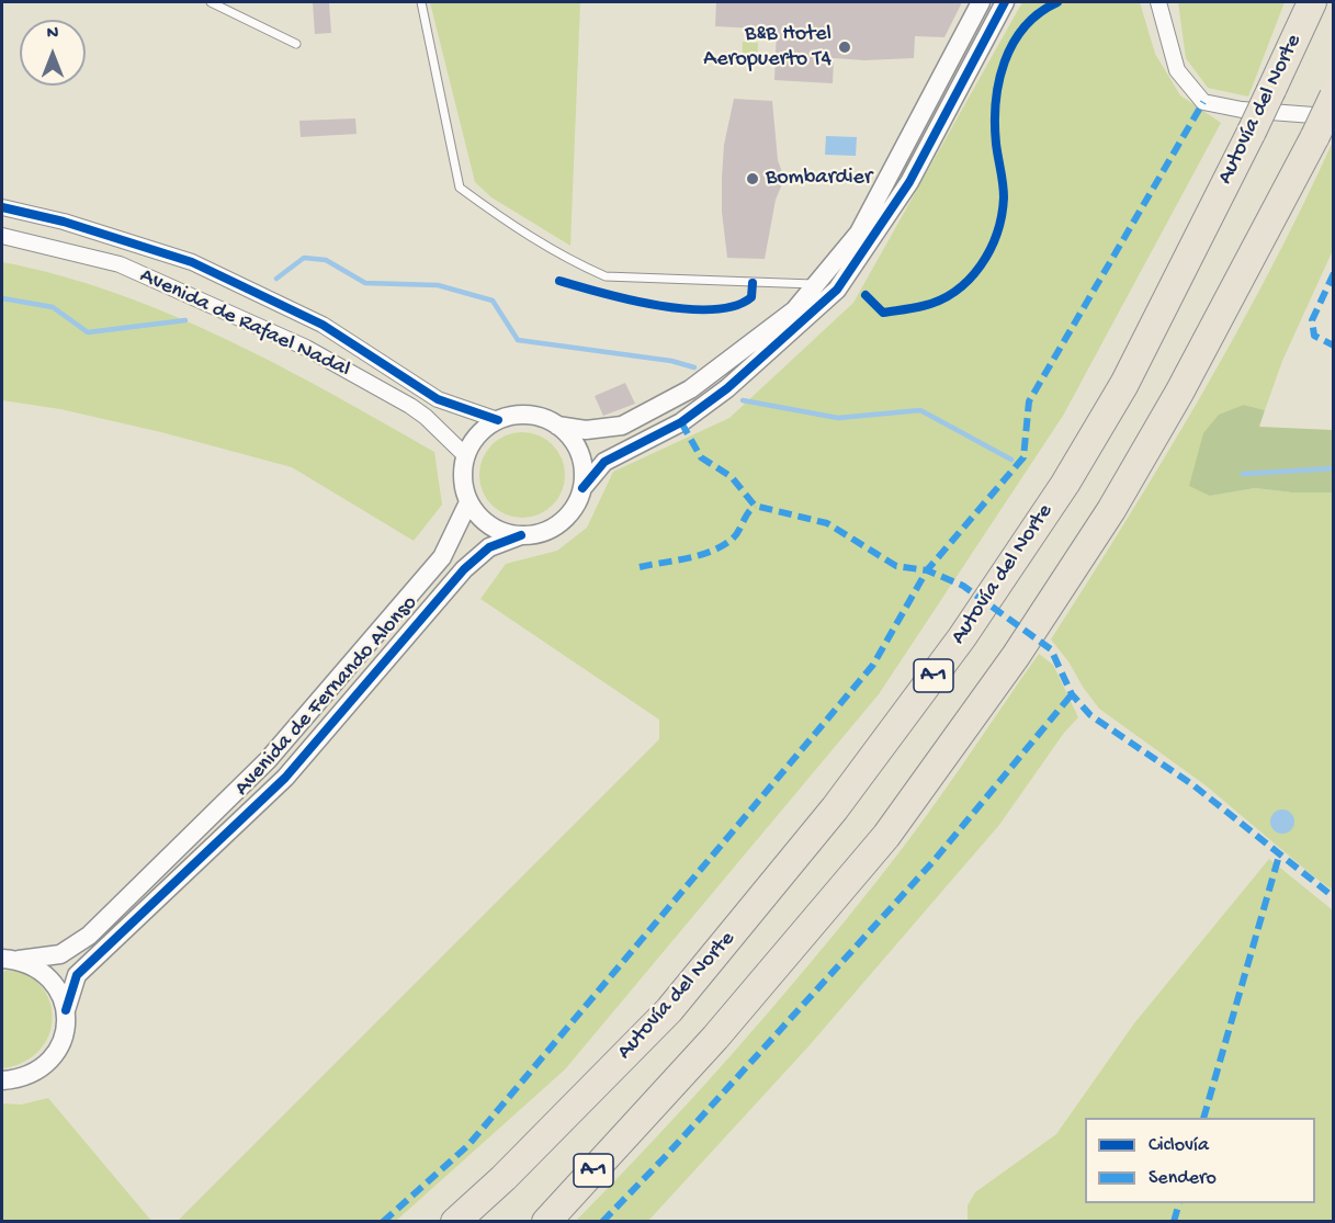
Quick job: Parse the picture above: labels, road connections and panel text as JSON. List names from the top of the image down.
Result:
{
  "streets": {
    "highway": ["Autovía del Norte", "A-1"],
    "street": ["Avenida de Rafael Nadal", "Avenida de Fernando Alonso"]
  },
  "crossings": [
    ["Avenida de Rafael Nadal", "Avenida de Fernando Alonso"]
  ],
  "places": ["B&B Hotel Aeropuerto T4", "Bombardier"],
  "legend": ["Ciclovía", "Sendero"],
  "north": "top"
}
